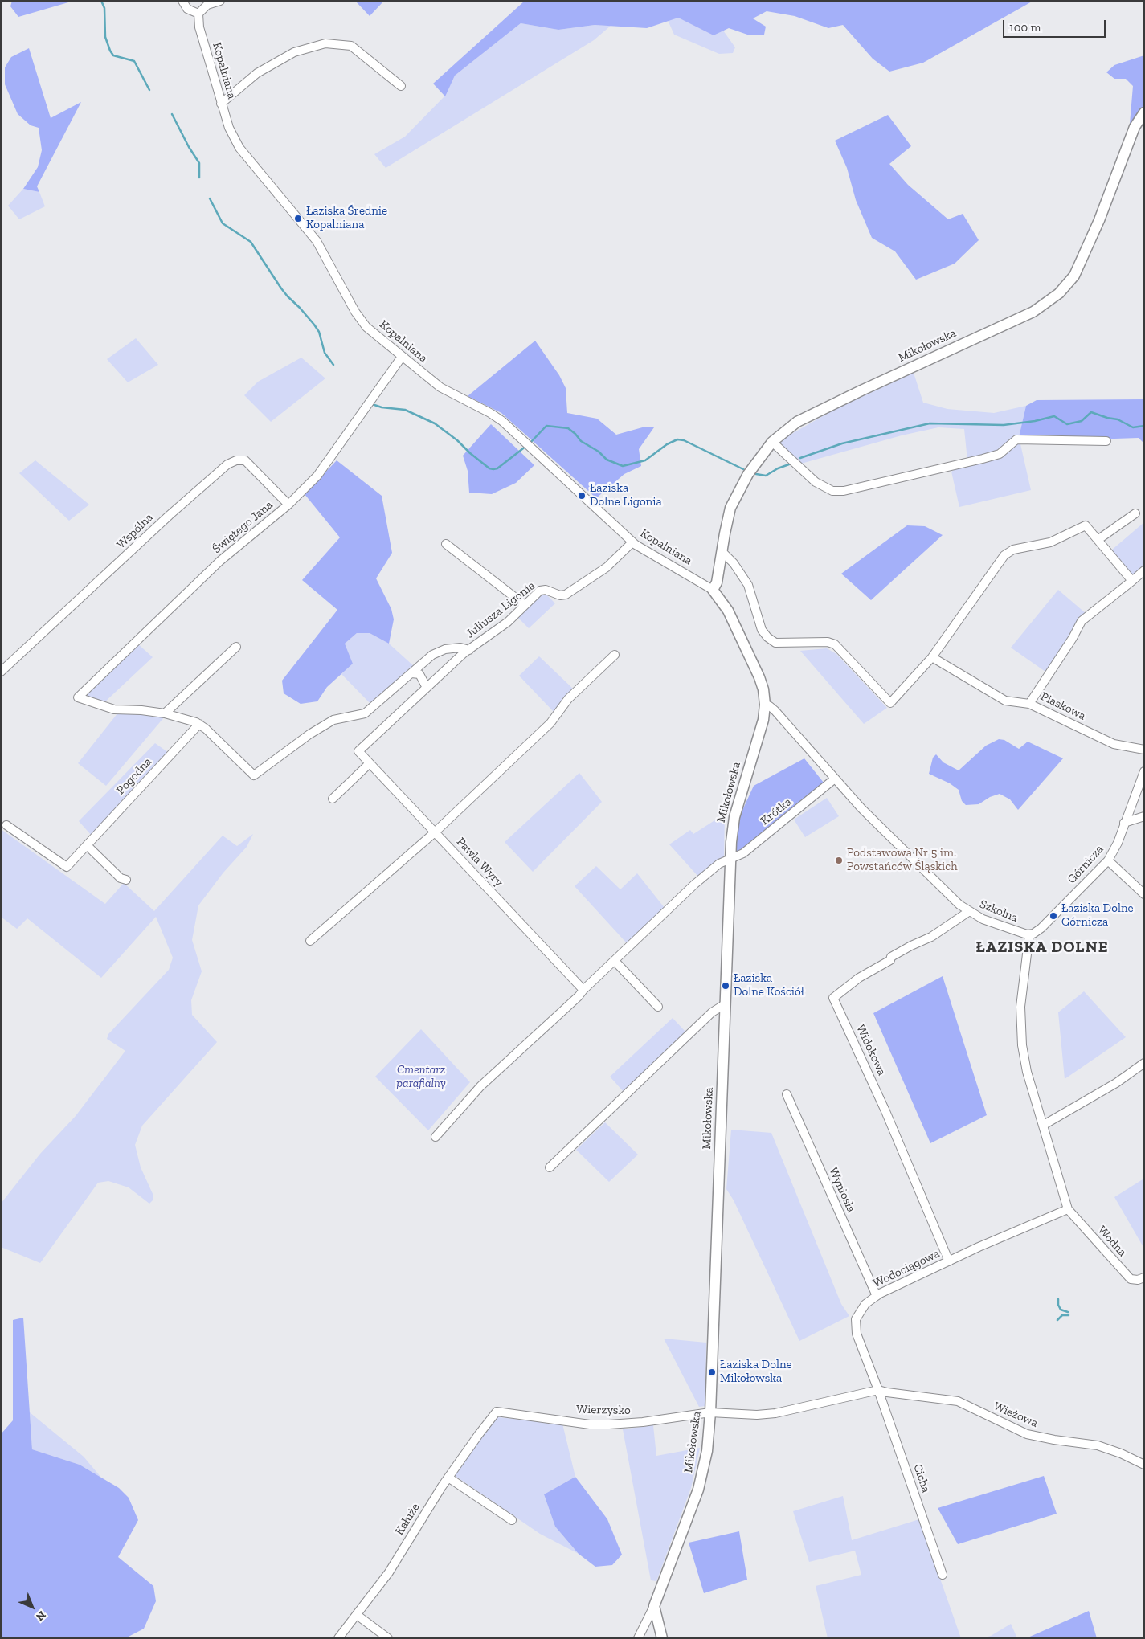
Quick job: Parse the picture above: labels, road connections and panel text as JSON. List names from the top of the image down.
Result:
{
  "streets": {
    "street": [
      "Kopalniana",
      "Mikołowska",
      "Świętego Jana",
      "Wspólna",
      "Juliusza Ligonia",
      "Piaskowa",
      "Pogodna",
      "Krótka",
      "Pawła Wyry",
      "Górnicza",
      "Szkolna",
      "Widokowa",
      "Wyniosła",
      "Wodna",
      "Wodociągowa",
      "Wierzysko",
      "Wieżowa",
      "Cicha",
      "Kałuże"
    ]
  },
  "crossings": [
    ["Kopalniana", "Mikołowska"],
    ["Kopalniana", "Świętego Jana"],
    ["Kopalniana", "Juliusza Ligonia"],
    ["Mikołowska", "Krótka"],
    ["Mikołowska", "Szkolna"],
    ["Mikołowska", "Wierzysko"],
    ["Świętego Jana", "Wspólna"],
    ["Juliusza Ligonia", "Pawła Wyry"],
    ["Krótka", "Pawła Wyry"],
    ["Krótka", "Szkolna"],
    ["Górnicza", "Szkolna"],
    ["Szkolna", "Widokowa"],
    ["Szkolna", "Wodna"],
    ["Szkolna", "Wodociągowa"],
    ["Widokowa", "Wodociągowa"],
    ["Wyniosła", "Wodociągowa"],
    ["Wodna", "Wodociągowa"],
    ["Wodociągowa", "Wieżowa"],
    ["Wodociągowa", "Cicha"],
    ["Wierzysko", "Kałuże"],
    ["Wieżowa", "Cicha"]
  ],
  "districts": ["ŁAZISKA DOLNE"],
  "parks": ["Cmentarz parafialny"],
  "places": [
    "Łaziska Średnie Kopalniana",
    "Łaziska Dolne Ligonia",
    "Podstawowa Nr 5 im. Powstańców Śląskich",
    "Łaziska Dolne Górnicza",
    "Łaziska Dolne Kościół",
    "Łaziska Dolne Mikołowska"
  ],
  "scale_bar": "100 m",
  "north": "bottom right"
}
